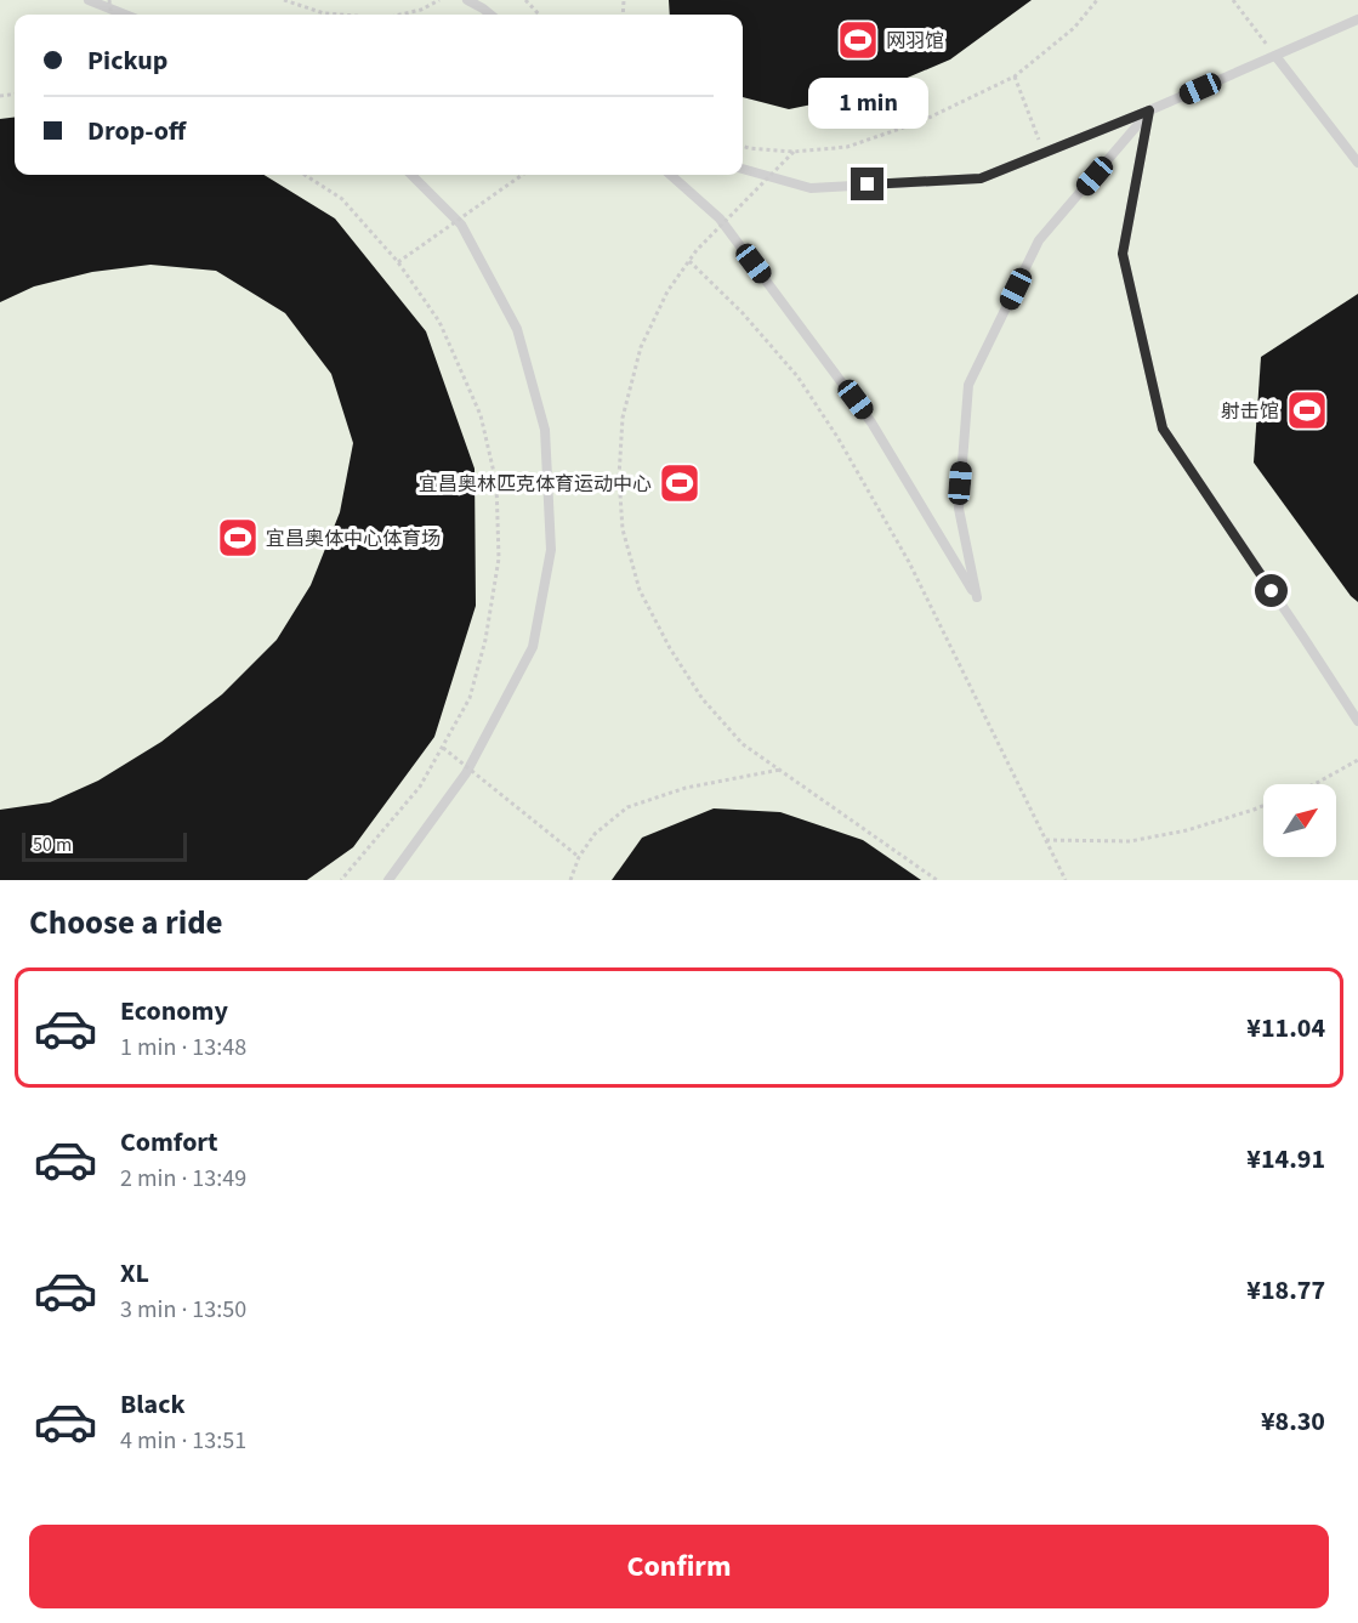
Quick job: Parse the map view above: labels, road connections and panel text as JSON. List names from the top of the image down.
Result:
{
  "places": {
    "sports": [
      "网羽馆",
      "射击馆",
      "宜昌奥林匹克体育运动中心",
      "宜昌奥体中心体育场"
    ]
  },
  "scale_bar": "50 m",
  "north": "top right",
  "page": {
    "banner": ["Pickup", "Drop-off"],
    "bubble": "1 min",
    "scale": "50 m",
    "heading": "Choose a ride",
    "list": [
      {
        "name": "Economy",
        "note": "1 min · 13:48",
        "value": "¥11.04"
      },
      {
        "name": "Comfort",
        "note": "2 min · 13:49",
        "value": "¥14.91"
      },
      {
        "name": "XL",
        "note": "3 min · 13:50",
        "value": "¥18.77"
      },
      {
        "name": "Black",
        "note": "4 min · 13:51",
        "value": "¥8.30"
      }
    ],
    "buttons": "Confirm"
  }
}
